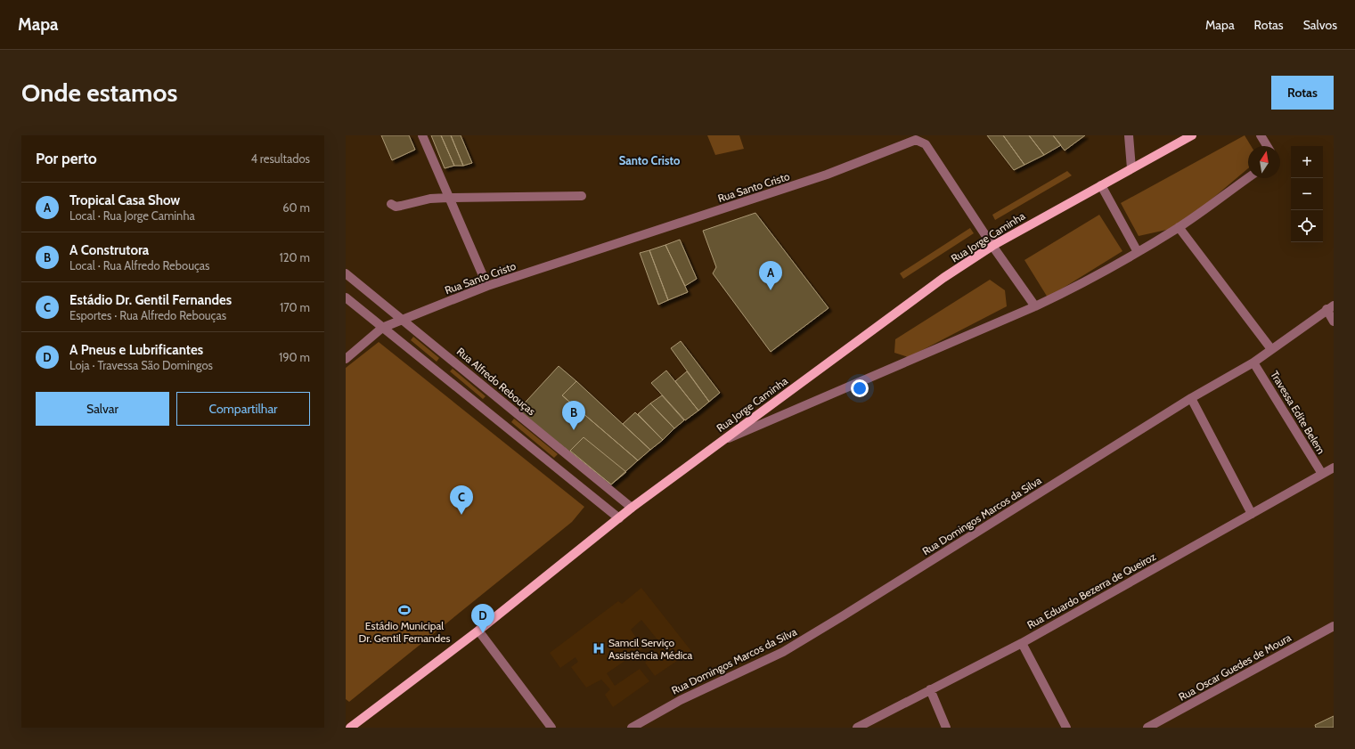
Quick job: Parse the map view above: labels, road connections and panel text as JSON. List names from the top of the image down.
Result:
{
  "streets": {
    "main road": ["Rua Jorge Caminha"],
    "street": [
      "Rua Santo Cristo",
      "Rua Alfredo Rebouças",
      "Travessa Edite Belem",
      "Rua Domingos Marcos da Silva",
      "Rua Eduardo Bezerra de Queiroz",
      "Rua Oscar Guedes de Moura"
    ]
  },
  "crossings": [
    ["Rua Santo Cristo", "Rua Jorge Caminha"],
    ["Rua Santo Cristo", "Rua Alfredo Rebouças"],
    ["Rua Jorge Caminha", "Rua Alfredo Rebouças"],
    ["Travessa Edite Belem", "Rua Domingos Marcos da Silva"],
    ["Travessa Edite Belem", "Rua Eduardo Bezerra de Queiroz"]
  ],
  "districts": ["Santo Cristo"],
  "places": {
    "sports": ["Estádio Municipal Dr. Gentil Fernandes"],
    "hospital": ["Samcil Serviço Assistência Médica"]
  },
  "north": "top",
  "page": {
    "header": "Mapa",
    "nav": ["Mapa", "Rotas", "Salvos"],
    "buttons": [
      "Rotas",
      ["Salvar", "Compartilhar"]
    ],
    "title": "Onde estamos",
    "heading": ["Por perto", "4 resultados"],
    "map_buttons": ["+", "−"],
    "list": [
      {
        "mark": "A",
        "name": "Tropical Casa Show",
        "note": "Local · Rua Jorge Caminha",
        "value": "60 m"
      },
      {
        "mark": "B",
        "name": "A Construtora",
        "note": "Local · Rua Alfredo Rebouças",
        "value": "120 m"
      },
      {
        "mark": "C",
        "name": "Estádio Dr. Gentil Fernandes",
        "note": "Esportes · Rua Alfredo Rebouças",
        "value": "170 m"
      },
      {
        "mark": "D",
        "name": "A Pneus e Lubrificantes",
        "note": "Loja · Travessa São Domingos",
        "value": "190 m"
      }
    ],
    "pins": [
      "A",
      "B",
      "C",
      "D"
    ]
  }
}
